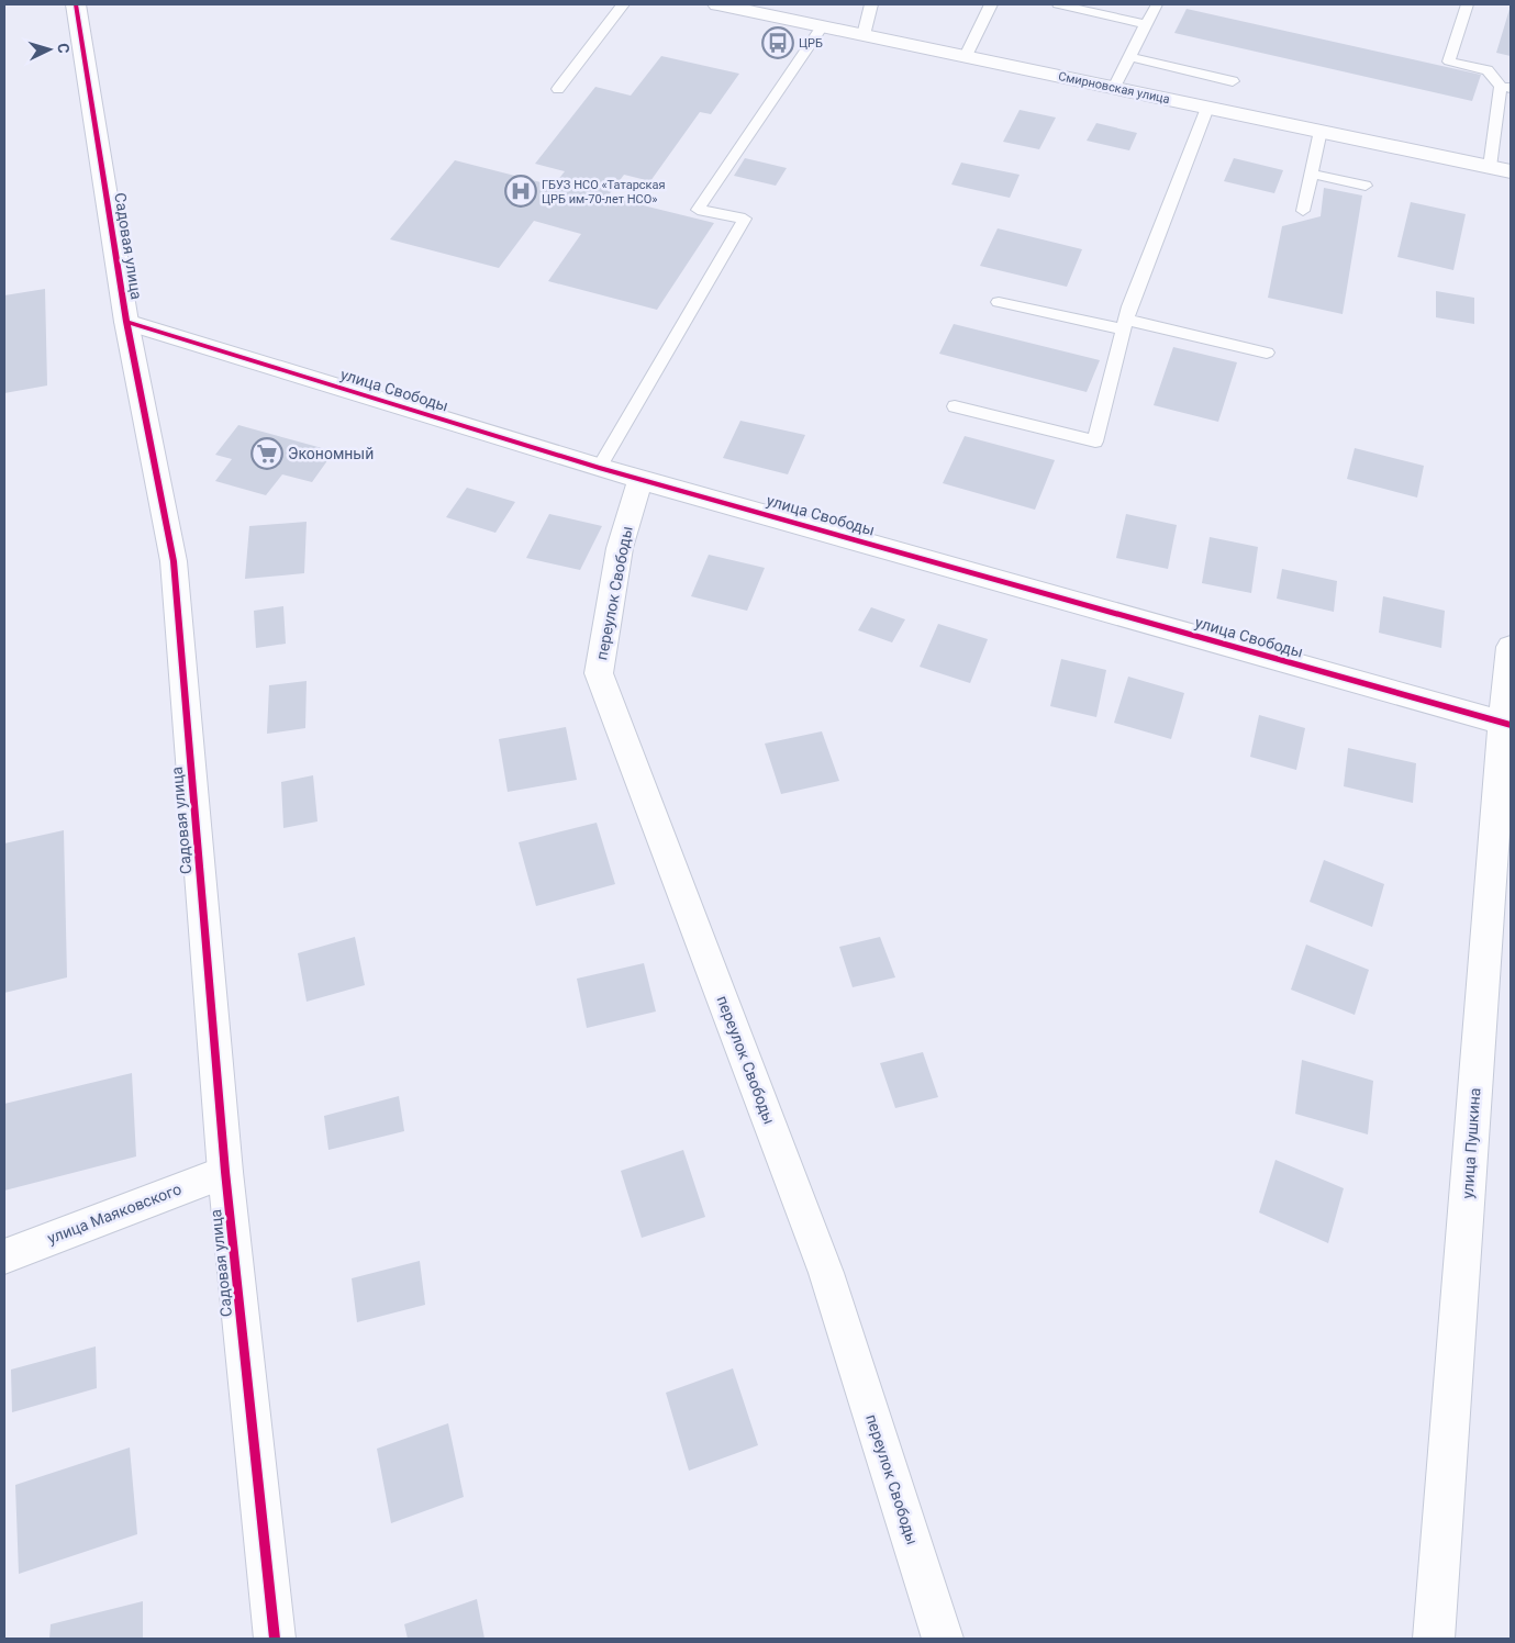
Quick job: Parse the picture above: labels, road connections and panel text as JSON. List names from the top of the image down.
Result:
{
  "streets": {
    "street": [
      "Смирновская улица",
      "Садовая улица",
      "улица Свободы",
      "переулок Свободы",
      "улица Пушкина",
      "улица Маяковского"
    ]
  },
  "crossings": [
    ["Садовая улица", "улица Свободы"],
    ["Садовая улица", "улица Маяковского"],
    ["улица Свободы", "переулок Свободы"],
    ["улица Свободы", "улица Пушкина"]
  ],
  "places": {
    "bus stop": ["ЦРБ"],
    "hospital": ["ГБУЗ НСО «Татарская ЦРБ им-70-лет НСО»"],
    "supermarket": ["Экономный"]
  },
  "north": "right"
}
